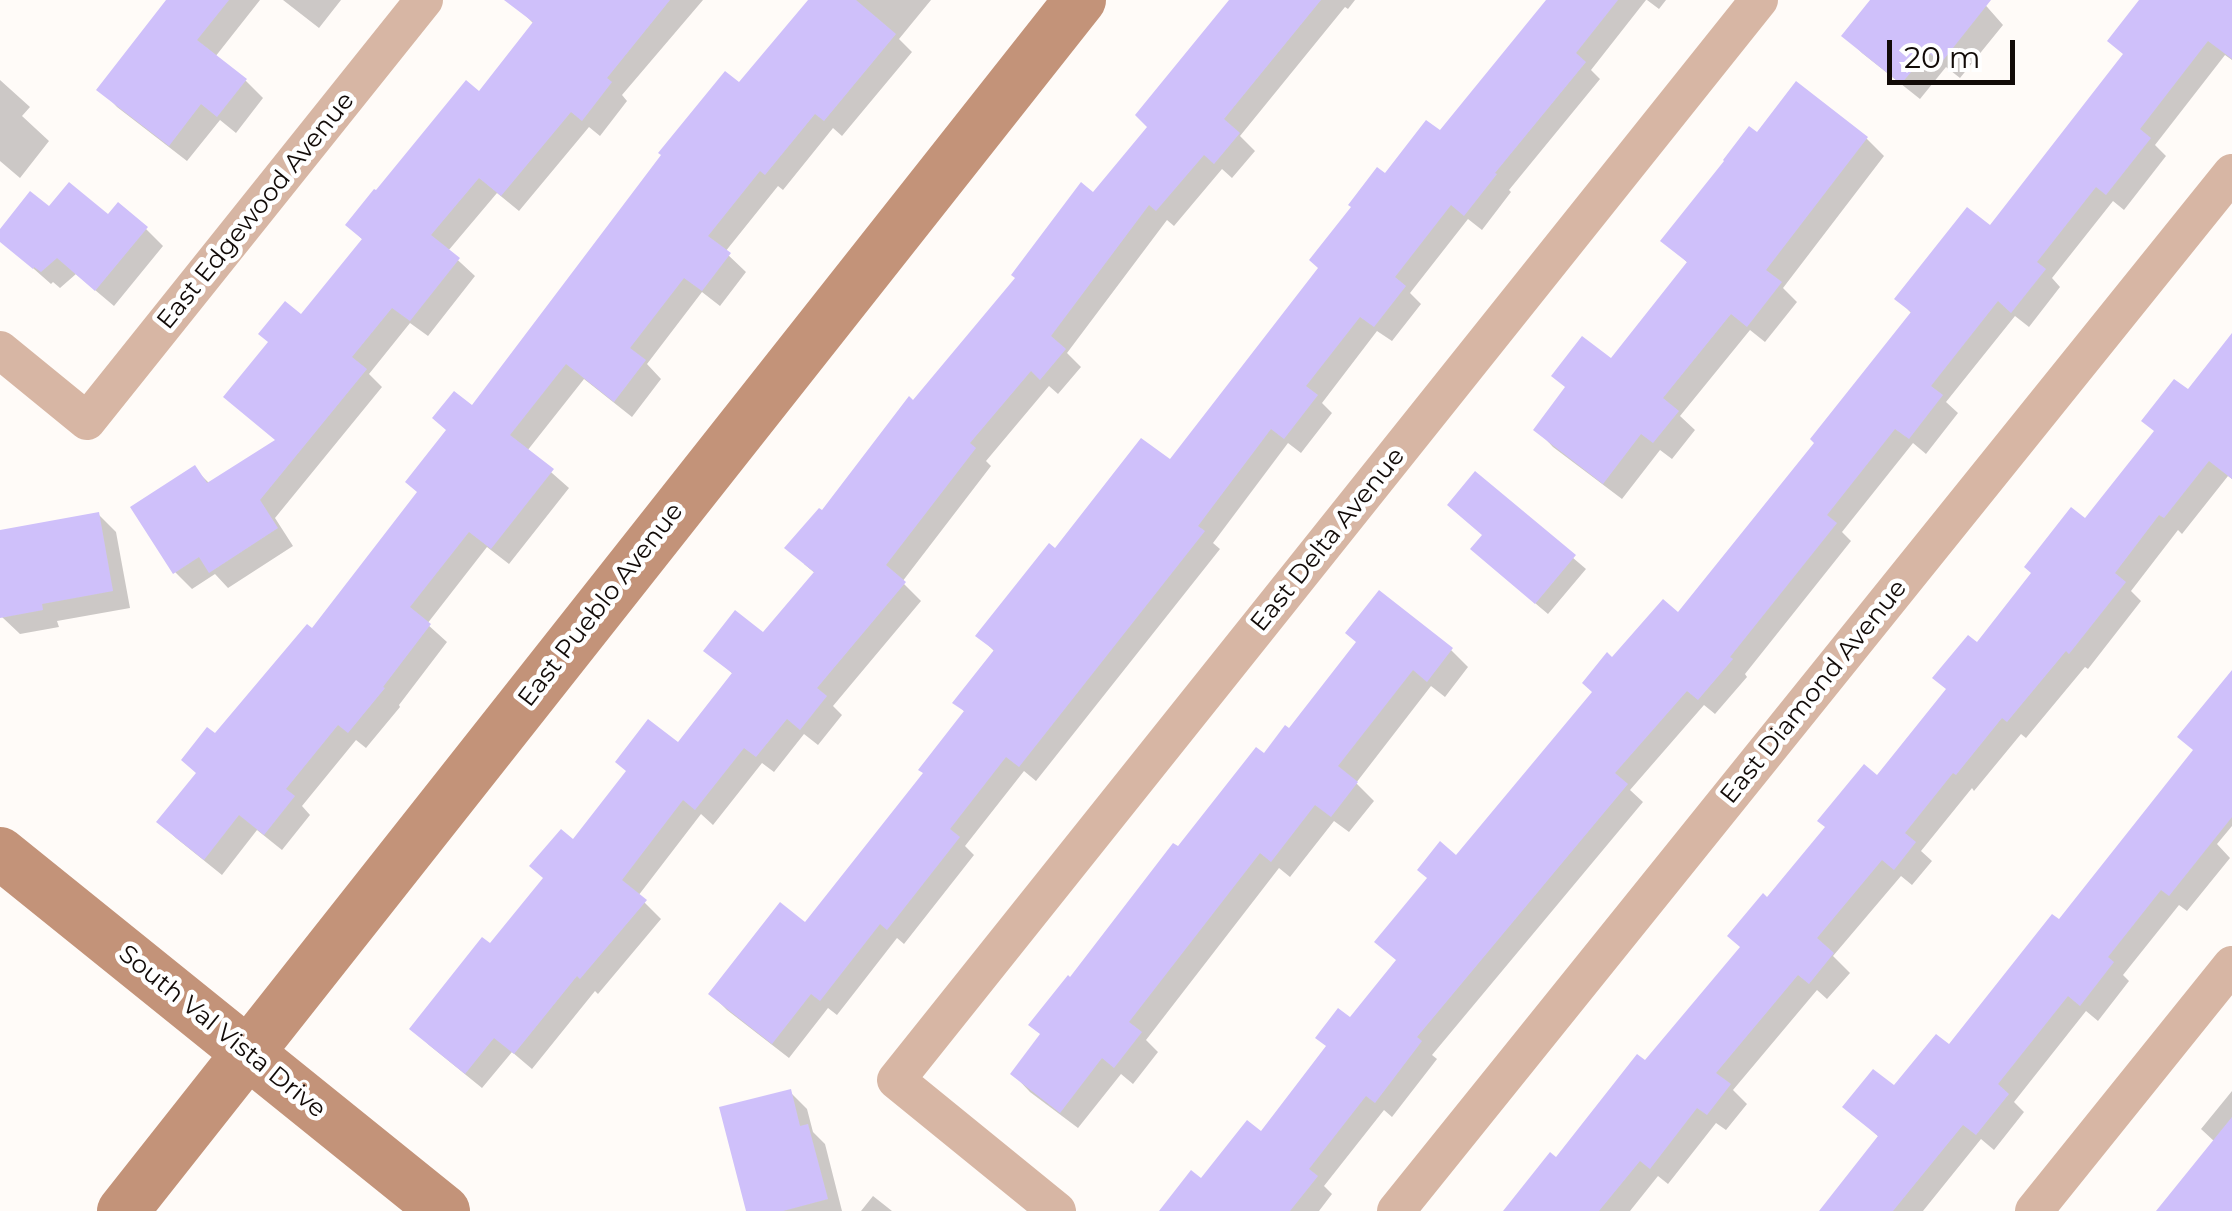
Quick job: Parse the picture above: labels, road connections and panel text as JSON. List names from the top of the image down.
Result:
{
  "streets": {
    "street": [
      "East Edgewood Avenue",
      "East Delta Avenue",
      "East Pueblo Avenue",
      "East Diamond Avenue",
      "South Val Vista Drive"
    ]
  },
  "crossings": [
    ["East Pueblo Avenue", "South Val Vista Drive"]
  ],
  "scale_bar": "20 m"
}
